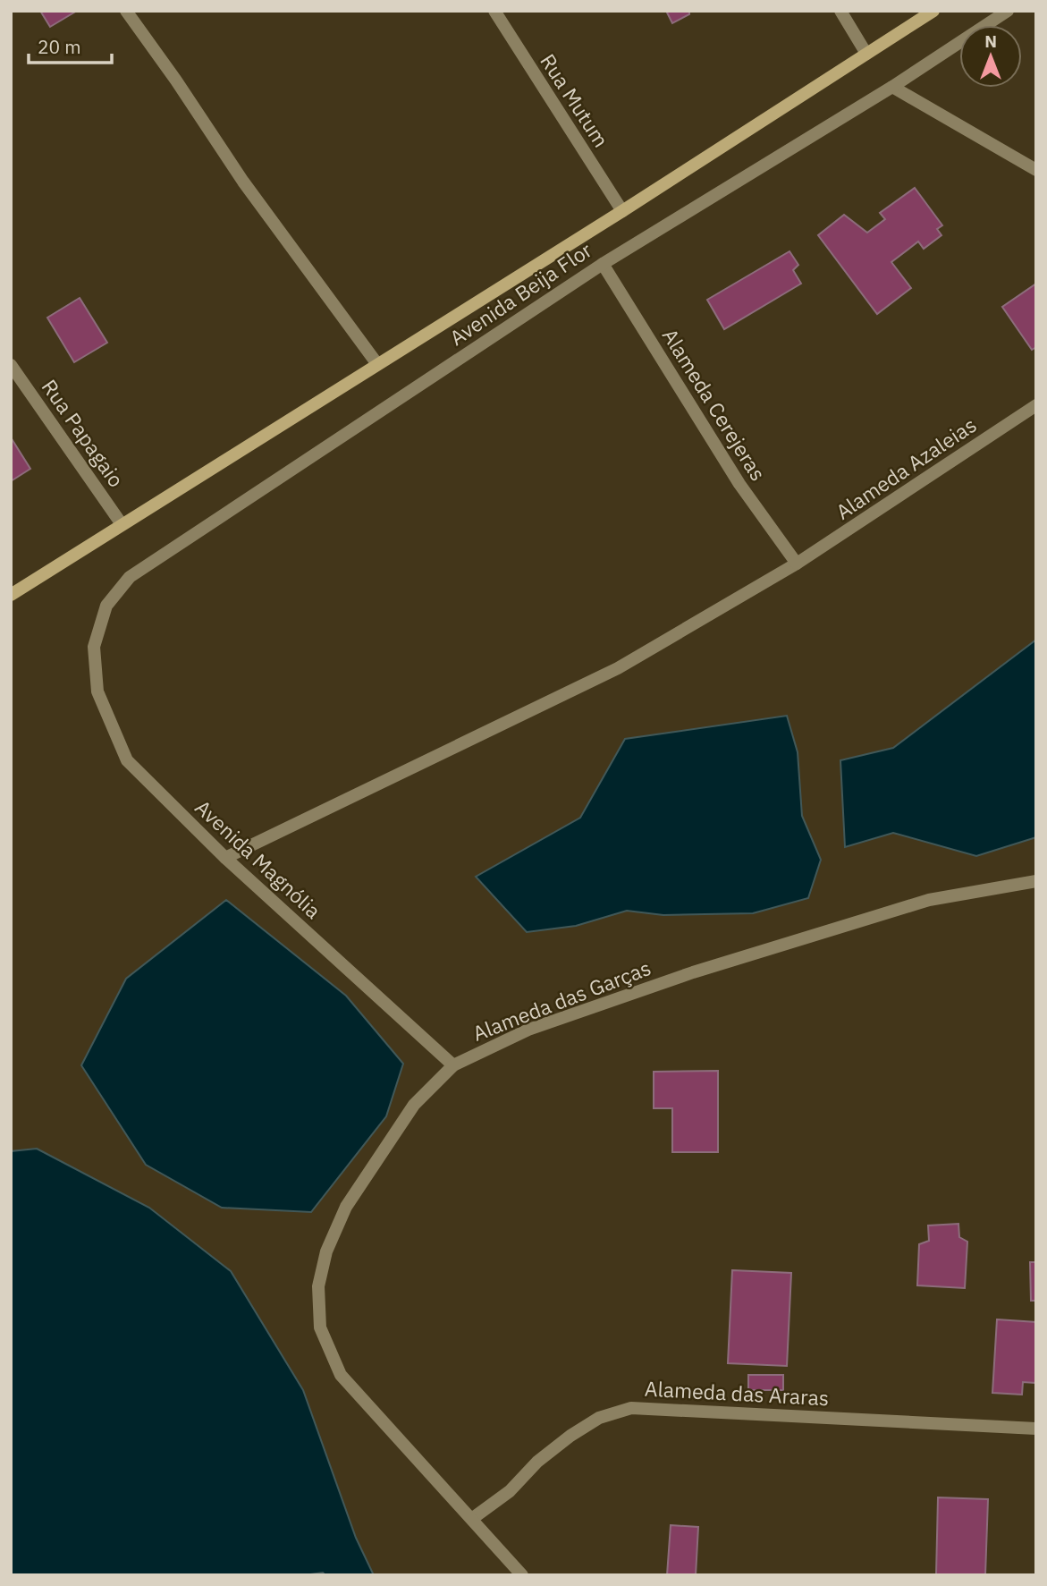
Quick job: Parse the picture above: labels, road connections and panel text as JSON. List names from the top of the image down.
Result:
{
  "streets": {
    "street": [
      "Rua Mutum",
      "Avenida Beija Flor",
      "Alameda Cerejeras",
      "Rua Papagaio",
      "Alameda Azaleias",
      "Avenida Magnólia",
      "Alameda das Garças",
      "Alameda das Araras"
    ]
  },
  "crossings": [
    ["Rua Mutum", "Avenida Beija Flor"],
    ["Avenida Beija Flor", "Alameda Cerejeras"],
    ["Avenida Beija Flor", "Rua Papagaio"],
    ["Avenida Beija Flor", "Avenida Magnólia"],
    ["Alameda Cerejeras", "Alameda Azaleias"],
    ["Alameda Azaleias", "Avenida Magnólia"],
    ["Avenida Magnólia", "Alameda das Garças"],
    ["Alameda das Garças", "Alameda das Araras"]
  ],
  "scale_bar": "20 m",
  "north": "top"
}
